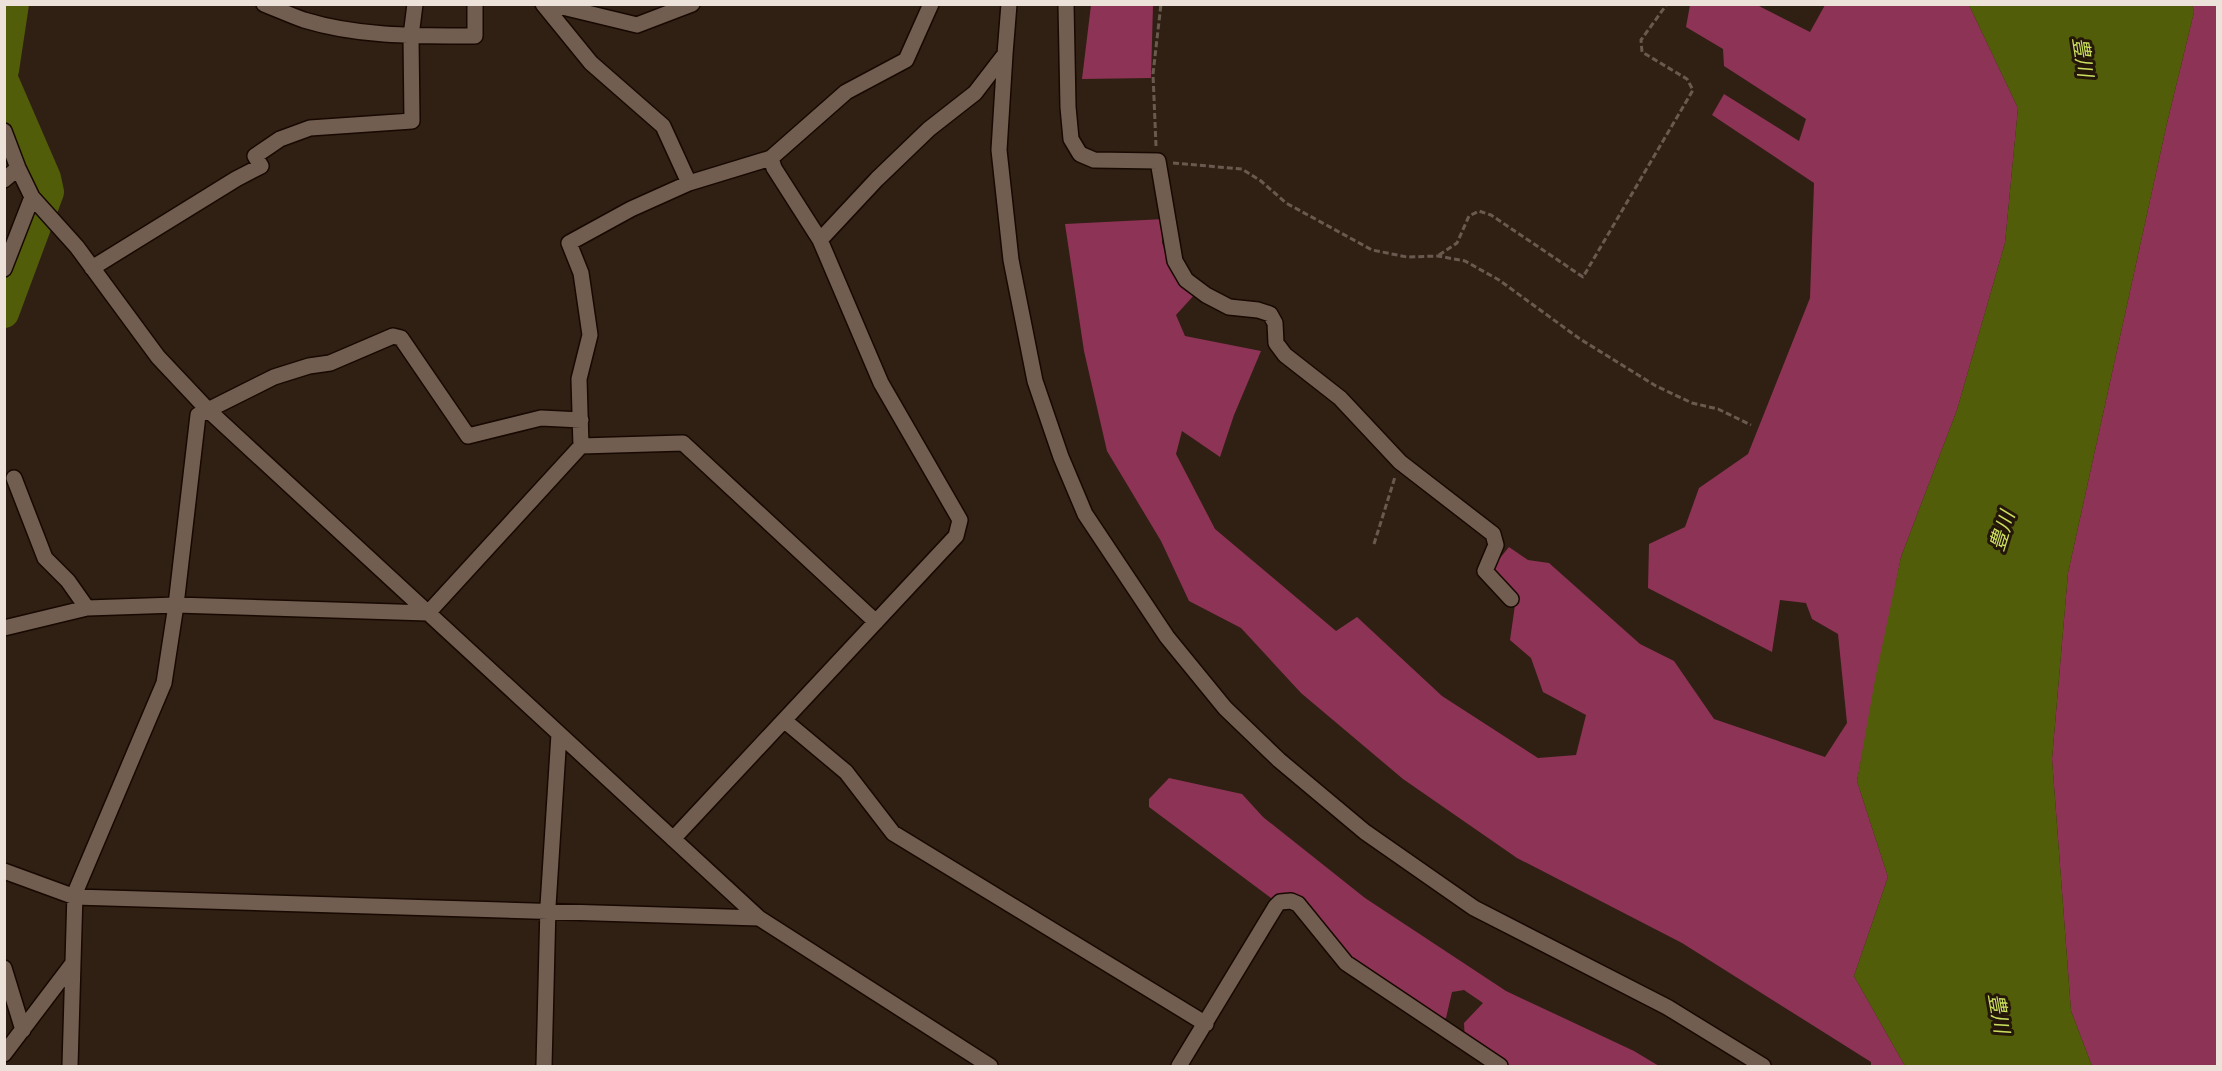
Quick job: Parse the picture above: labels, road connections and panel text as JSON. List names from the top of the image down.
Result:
{
  "water": ["豊川"]
}
